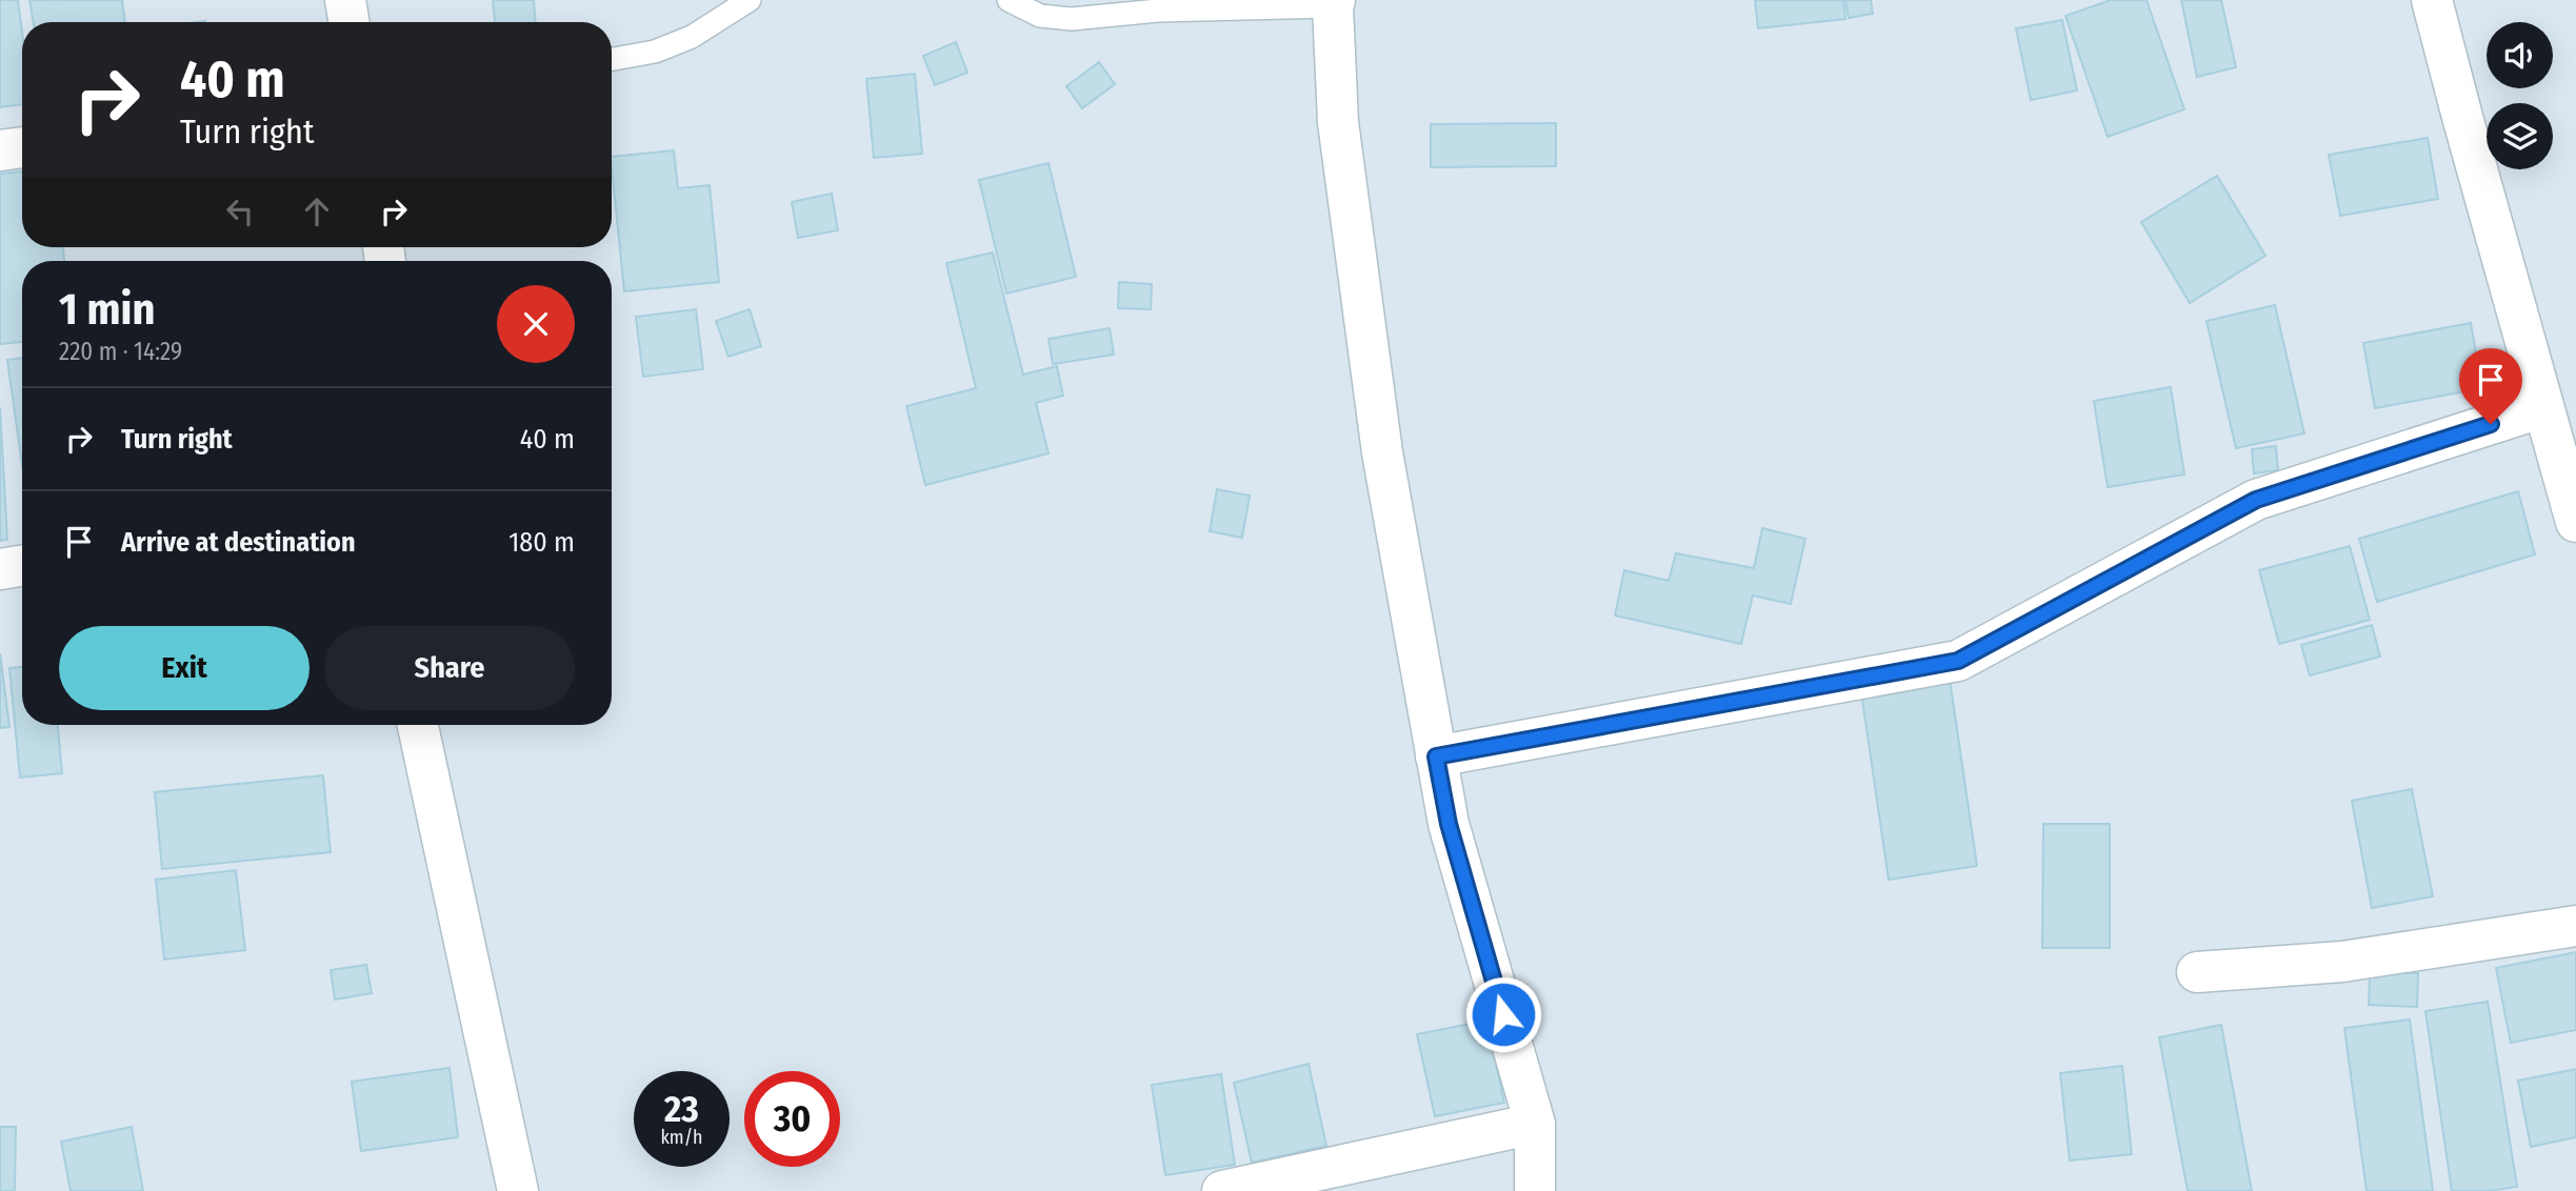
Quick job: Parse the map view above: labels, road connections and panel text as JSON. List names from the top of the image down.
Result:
{
  "page": {
    "turn": ["40 m", "Turn right"],
    "heading": ["1 min", "220 m · 14:29"],
    "list": [
      {
        "name": "Turn right",
        "value": "40 m"
      },
      {
        "name": "Arrive at destination",
        "value": "180 m"
      }
    ],
    "buttons": ["Exit", "Share"],
    "speed": "23 km/h",
    "limit": "30"
  }
}
